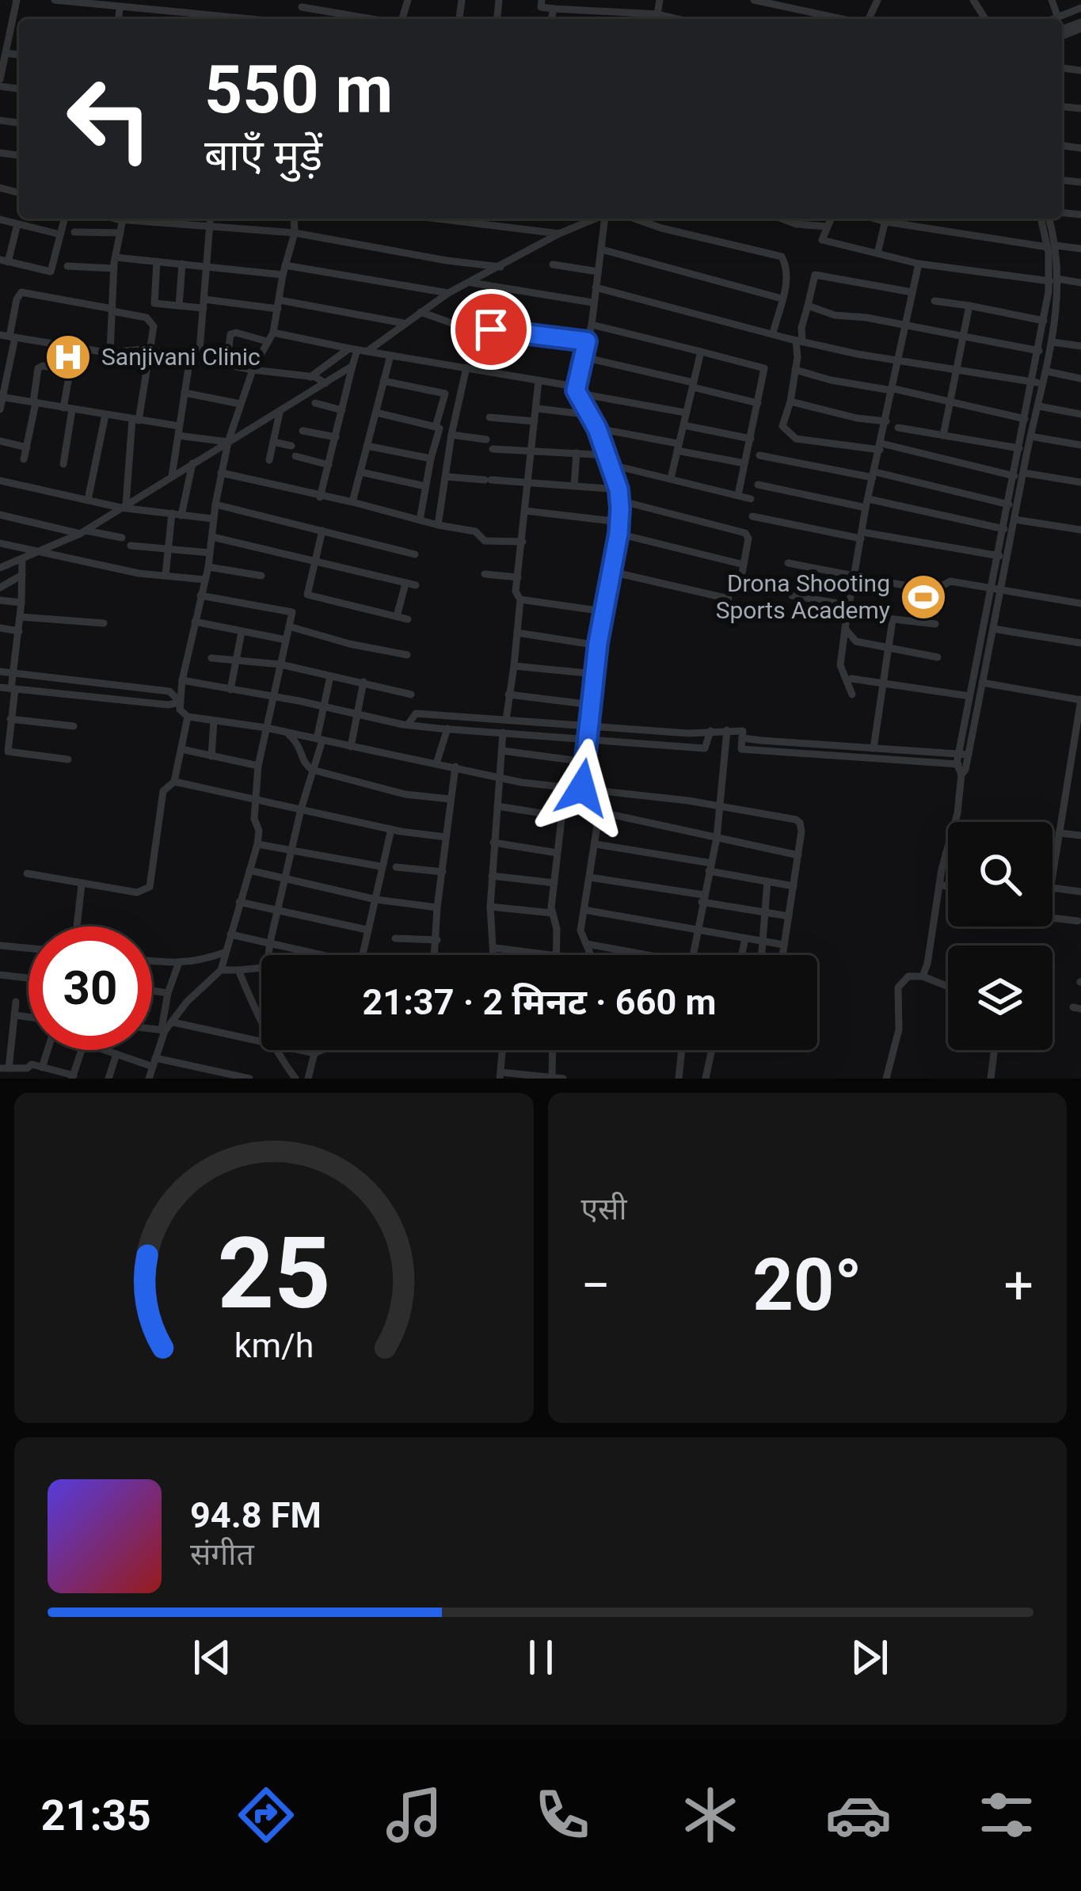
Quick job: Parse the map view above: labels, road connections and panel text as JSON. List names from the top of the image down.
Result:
{
  "places": {
    "hospital": ["Sanjivani Clinic"],
    "sports": ["Drona Shooting Sports Academy"]
  },
  "page": {
    "turn": ["550 m", "बाएँ मुड़ें"],
    "limit": "30",
    "trip": "21:37 · 2 मिनट · 660 m",
    "tile": "एसी",
    "heat": ["−", "20°", "+"],
    "song": ["94.8 FM", "संगीत"],
    "tabs": "21:35",
    "gauge": ["25", "km/h"]
  }
}
